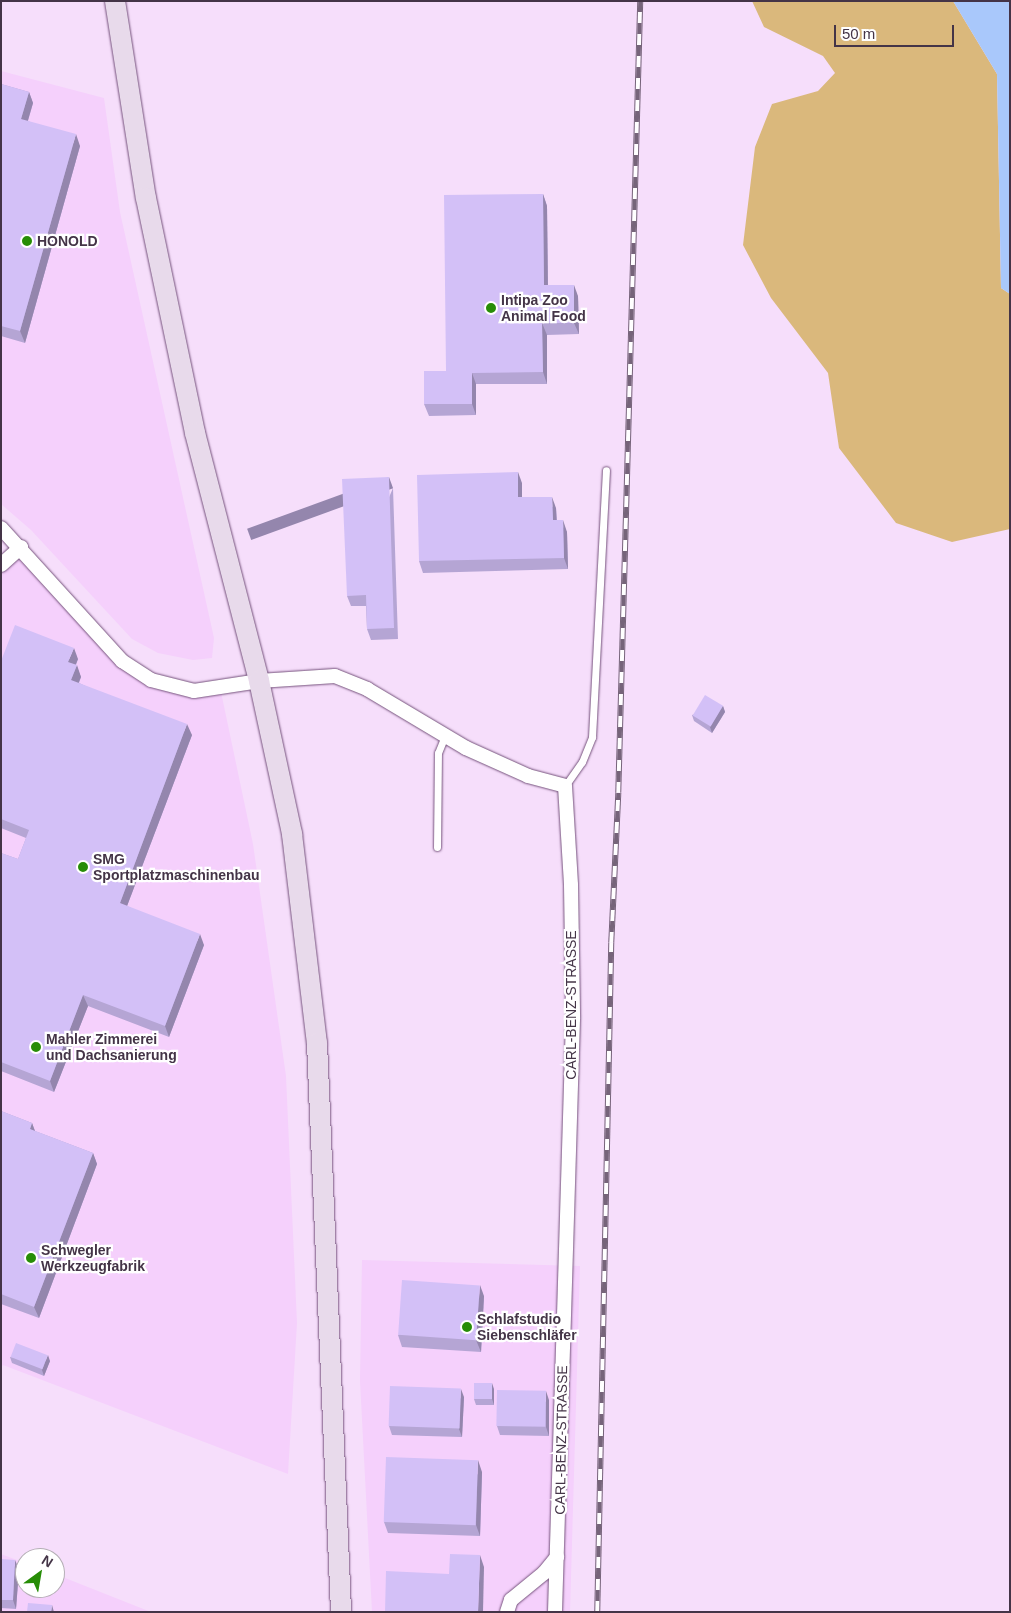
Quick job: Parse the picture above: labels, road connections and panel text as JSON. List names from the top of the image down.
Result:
{
  "streets": {
    "street": ["CARL-BENZ-STRASSE"]
  },
  "places": [
    "HONOLD",
    "Intipa Zoo Animal Food",
    "SMG Sportplatzmaschinenbau",
    "Mahler Zimmerei und Dachsanierung",
    "Schwegler Werkzeugfabrik",
    "Schlafstudio Siebenschläfer"
  ],
  "scale_bar": "50 m",
  "north": "top right"
}
